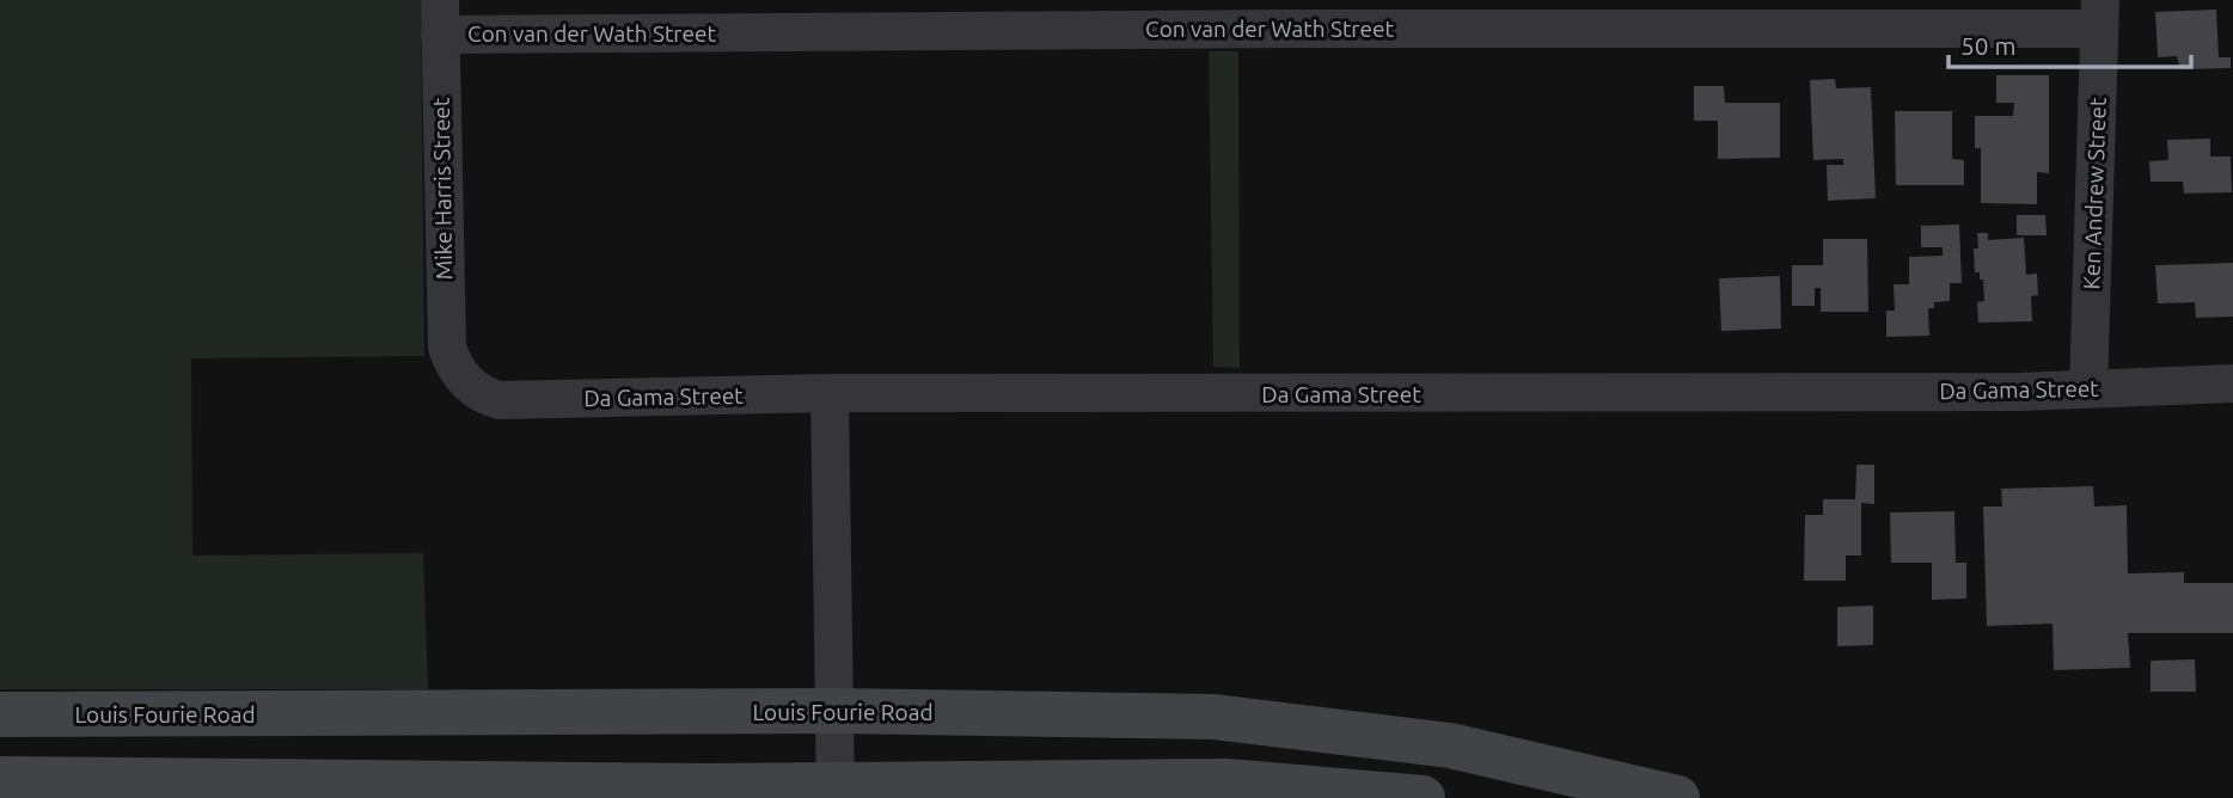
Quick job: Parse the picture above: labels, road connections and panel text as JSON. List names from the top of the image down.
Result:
{
  "streets": {
    "main road": ["Louis Fourie Road"],
    "street": [
      "Con van der Wath Street",
      "Mike Harris Street",
      "Ken Andrew Street",
      "Da Gama Street"
    ]
  },
  "crossings": [
    ["Con van der Wath Street", "Mike Harris Street"],
    ["Con van der Wath Street", "Ken Andrew Street"],
    ["Mike Harris Street", "Da Gama Street"],
    ["Ken Andrew Street", "Da Gama Street"]
  ],
  "scale_bar": "50 m"
}
